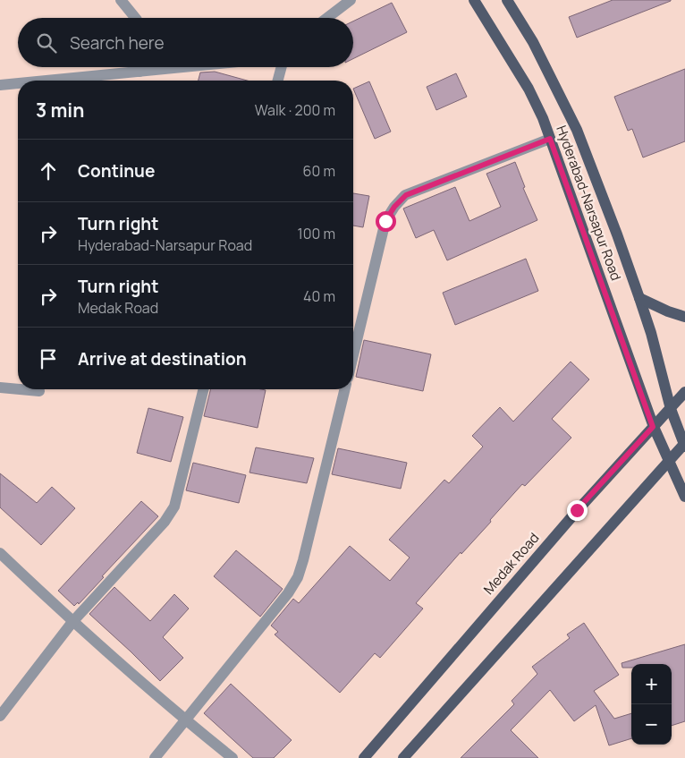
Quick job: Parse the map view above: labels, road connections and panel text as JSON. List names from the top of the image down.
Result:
{
  "streets": {
    "main road": ["Hyderabad-Narsapur Road", "Medak Road"]
  },
  "crossings": [
    ["Hyderabad-Narsapur Road", "Medak Road"]
  ],
  "page": {
    "search": "Search here",
    "heading": ["3 min", "Walk · 200 m"],
    "list": [
      ["Continue", "60 m"],
      ["Turn right", "Hyderabad-Narsapur Road", "100 m"],
      ["Turn right", "Medak Road", "40 m"],
      "Arrive at destination"
    ],
    "map_buttons": ["+", "−"]
  }
}
